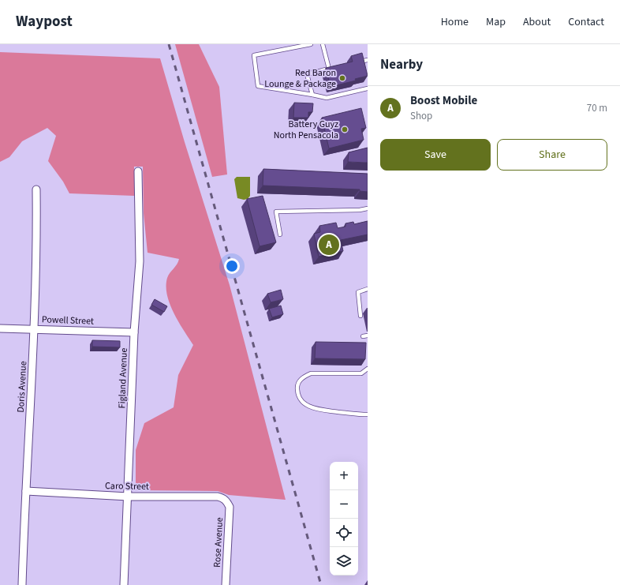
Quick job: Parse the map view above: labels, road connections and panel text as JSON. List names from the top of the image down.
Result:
{
  "streets": {
    "street": [
      "Powell Street",
      "Figland Avenue",
      "Doris Avenue",
      "Caro Street",
      "Rose Avenue"
    ]
  },
  "crossings": [
    ["Powell Street", "Figland Avenue"],
    ["Powell Street", "Doris Avenue"],
    ["Figland Avenue", "Caro Street"],
    ["Doris Avenue", "Caro Street"],
    ["Caro Street", "Rose Avenue"]
  ],
  "places": ["Red Baron Lounge & Package", "Battery Guyz North Pensacola"],
  "page": {
    "header": "Waypost",
    "nav": [
      "Home",
      "Map",
      "About",
      "Contact"
    ],
    "heading": "Nearby",
    "list": [
      {
        "mark": "A",
        "name": "Boost Mobile",
        "note": "Shop",
        "value": "70 m"
      }
    ],
    "buttons": ["Save", "Share"],
    "pins": "A",
    "map_buttons": ["+", "−"]
  }
}
